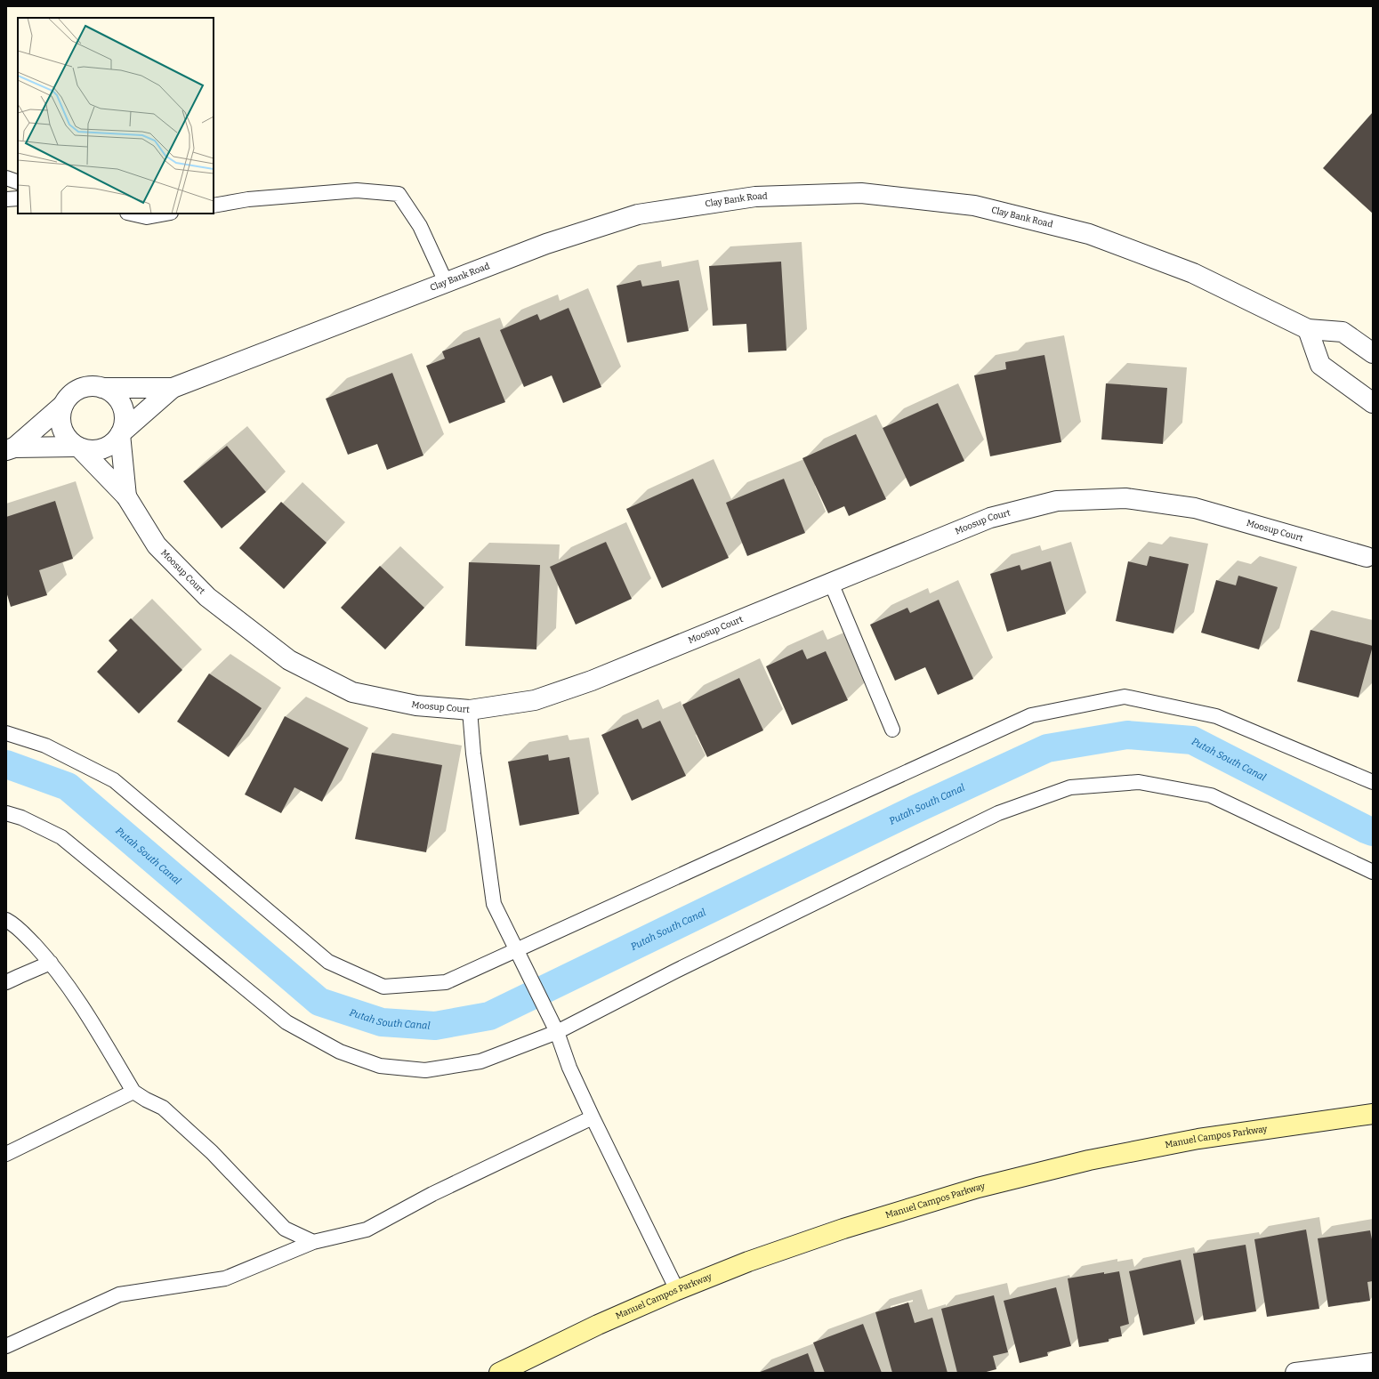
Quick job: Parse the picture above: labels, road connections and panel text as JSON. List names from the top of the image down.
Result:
{
  "streets": {
    "main road": ["Manuel Campos Parkway"],
    "street": ["Clay Bank Road", "Moosup Court"]
  },
  "crossings": [
    ["Clay Bank Road", "Moosup Court"]
  ],
  "water": ["Putah South Canal"]
}
